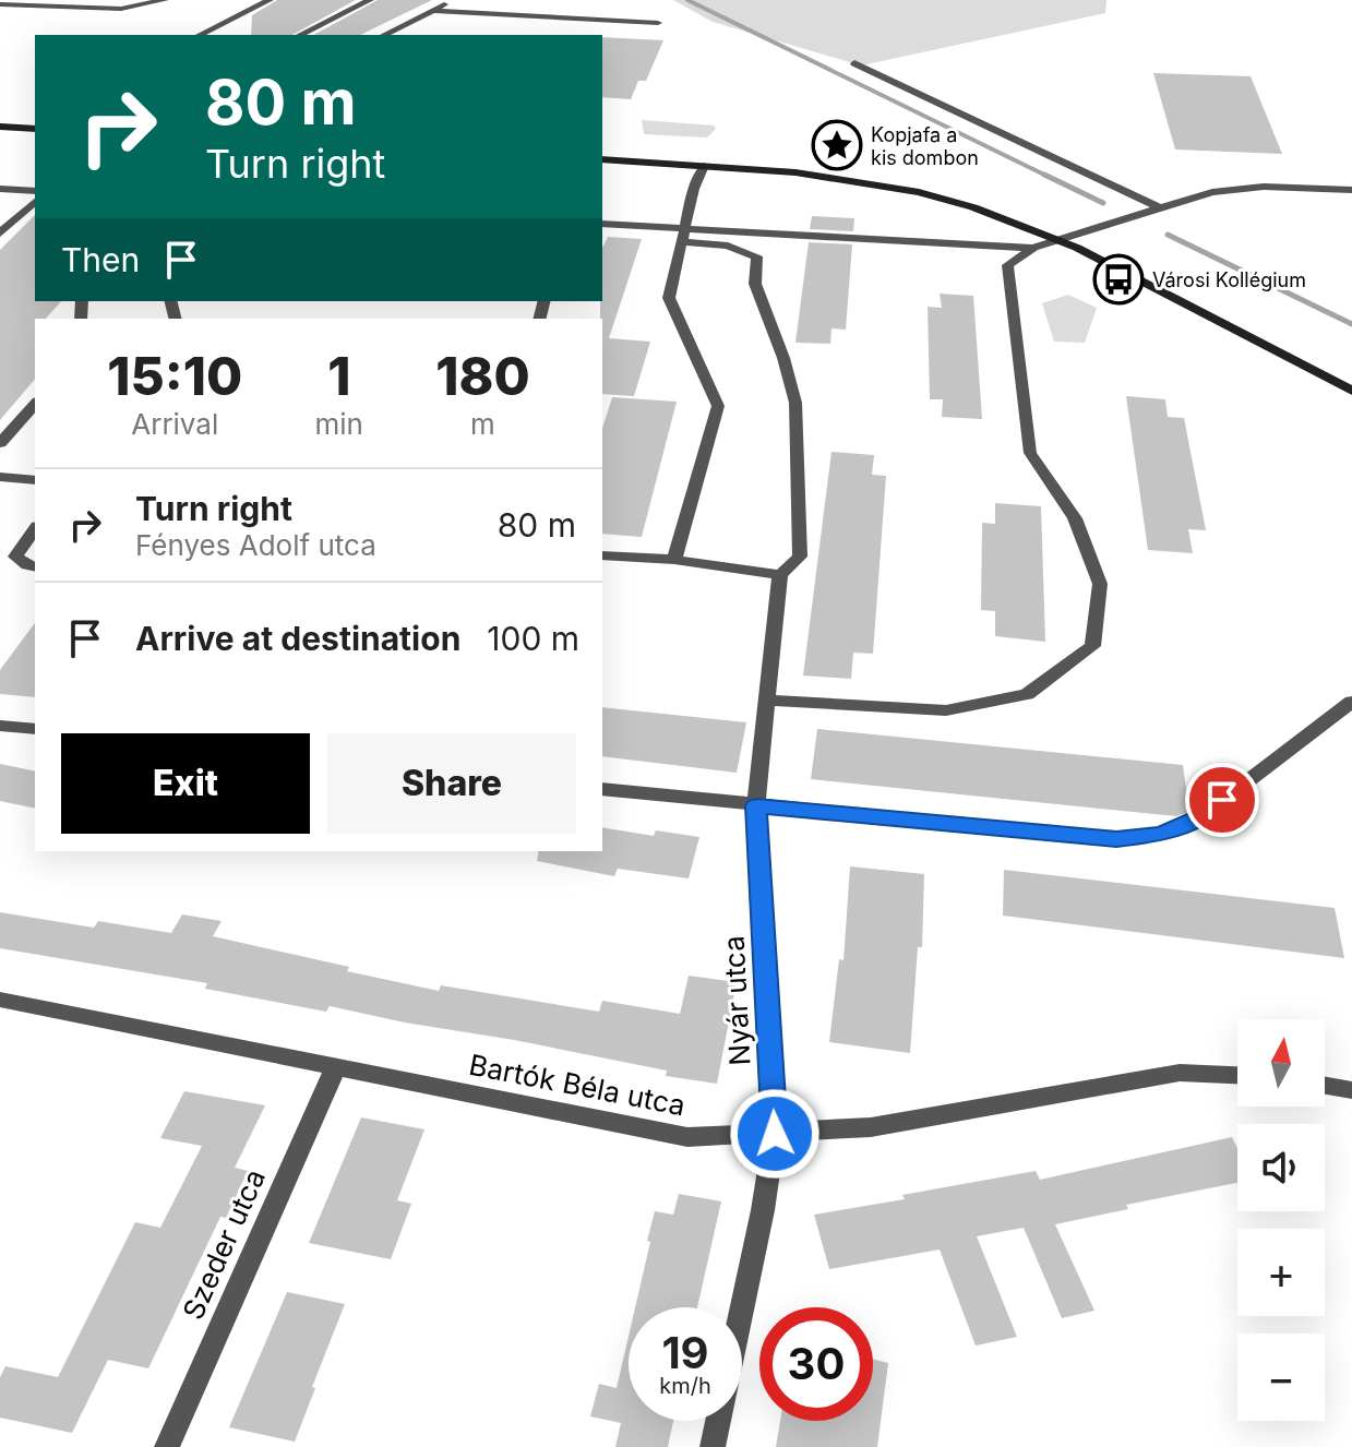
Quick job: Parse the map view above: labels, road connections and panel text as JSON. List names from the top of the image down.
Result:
{
  "streets": {
    "street": ["Nyár utca", "Bartók Béla utca", "Szeder utca"]
  },
  "crossings": [
    ["Nyár utca", "Bartók Béla utca"],
    ["Bartók Béla utca", "Szeder utca"]
  ],
  "places": {
    "place": ["Kopjafa a kis dombon"],
    "bus stop": ["Városi Kollégium"]
  },
  "north": "top",
  "page": {
    "turn": ["80 m", "Turn right"],
    "then": "Then",
    "eta": [
      "15:10",
      "Arrival",
      "1",
      "min",
      "180",
      "m"
    ],
    "list": [
      {
        "name": "Turn right",
        "note": "Fényes Adolf utca",
        "value": "80 m"
      },
      {
        "name": "Arrive at destination",
        "value": "100 m"
      }
    ],
    "buttons": ["Exit", "Share"],
    "map_buttons": ["+", "−"],
    "speed": "19 km/h",
    "limit": "30"
  }
}
